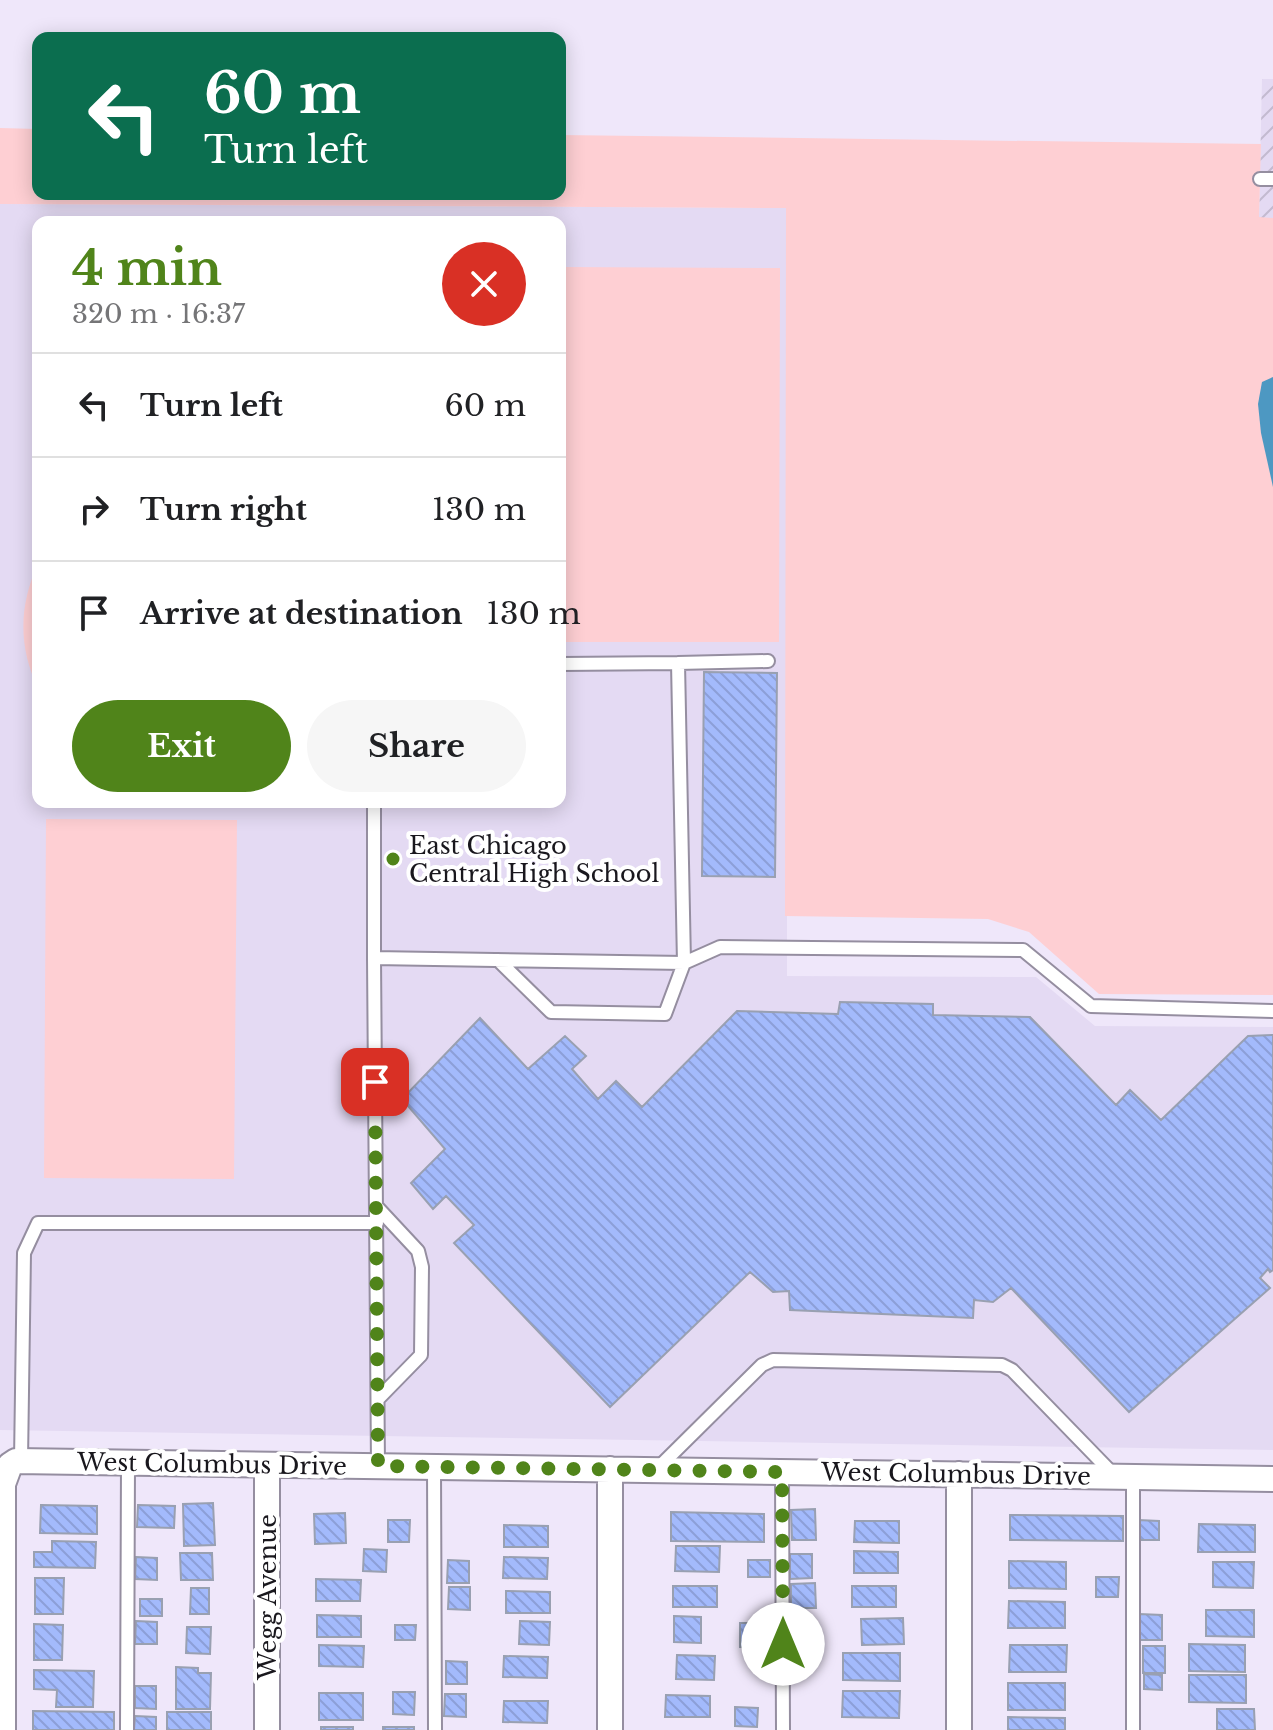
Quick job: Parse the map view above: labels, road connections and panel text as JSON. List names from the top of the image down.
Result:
{
  "streets": {
    "street": ["West Columbus Drive", "Wegg Avenue"]
  },
  "crossings": [
    ["West Columbus Drive", "Wegg Avenue"]
  ],
  "places": ["East Chicago Central High School"],
  "page": {
    "turn": ["60 m", "Turn left"],
    "heading": ["4 min", "320 m · 16:37"],
    "list": [
      {
        "name": "Turn left",
        "value": "60 m"
      },
      {
        "name": "Turn right",
        "value": "130 m"
      },
      {
        "name": "Arrive at destination",
        "value": "130 m"
      }
    ],
    "buttons": ["Exit", "Share"]
  }
}
